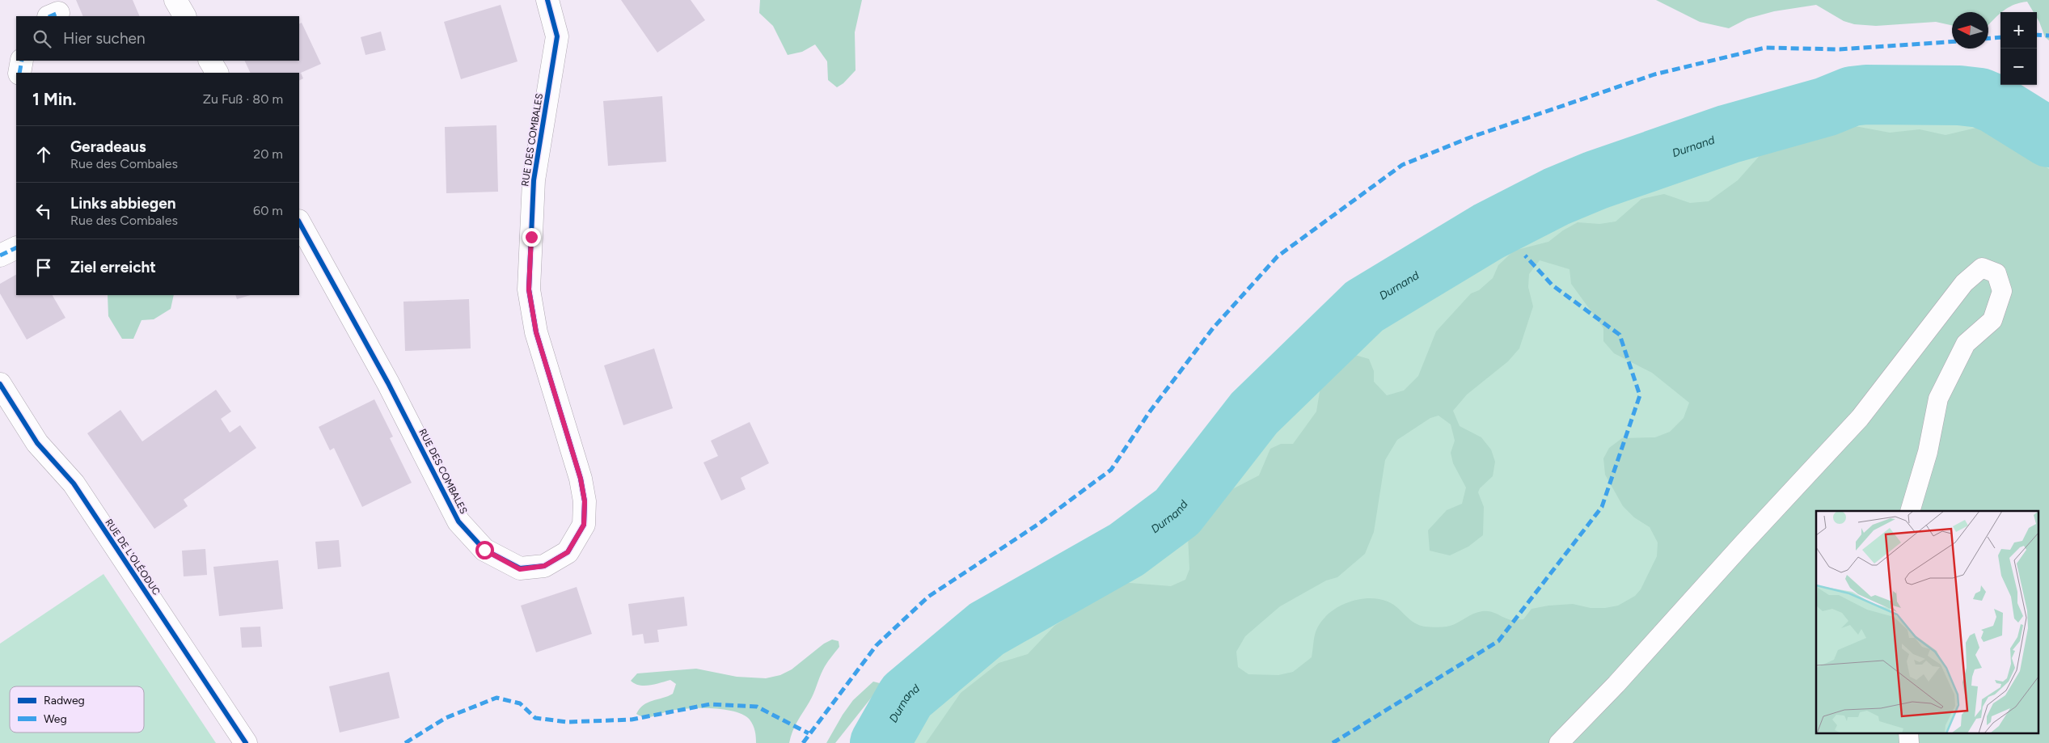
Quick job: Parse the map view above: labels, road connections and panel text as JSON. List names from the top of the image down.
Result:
{
  "streets": {
    "street": ["RUE DES COMBALES", "RUE DE L'OLÉODUC"]
  },
  "water": ["Durnand"],
  "legend": ["Radweg", "Weg"],
  "north": "left",
  "page": {
    "map_buttons": ["+", "−"],
    "search": "Hier suchen",
    "heading": ["1 Min.", "Zu Fuß · 80 m"],
    "list": [
      ["Geradeaus", "Rue des Combales", "20 m"],
      ["Links abbiegen", "Rue des Combales", "60 m"],
      "Ziel erreicht"
    ]
  }
}
